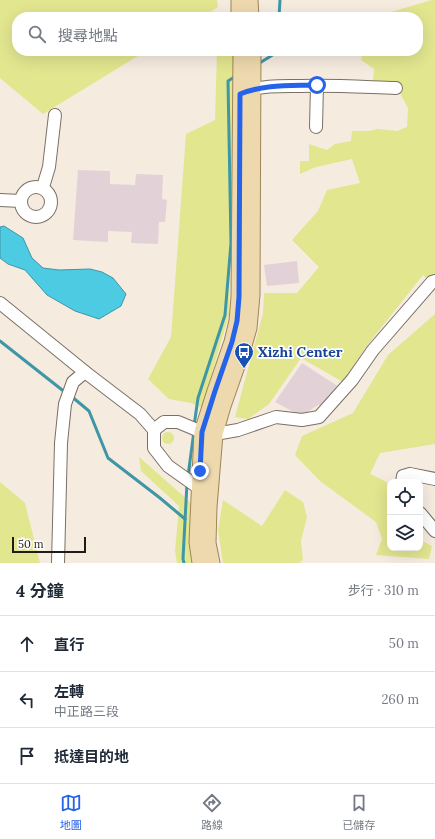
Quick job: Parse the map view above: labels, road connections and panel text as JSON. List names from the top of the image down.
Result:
{
  "places": {
    "bus stop": ["Xizhi Center"]
  },
  "scale_bar": "50 m",
  "page": {
    "search": "搜尋地點",
    "scale": "50 m",
    "heading": ["4 分鐘", "步行 · 310 m"],
    "list": [
      ["直行", "50 m"],
      ["左轉", "中正路三段", "260 m"],
      "抵達目的地"
    ],
    "nav": ["地圖", "路線", "已儲存"]
  }
}
